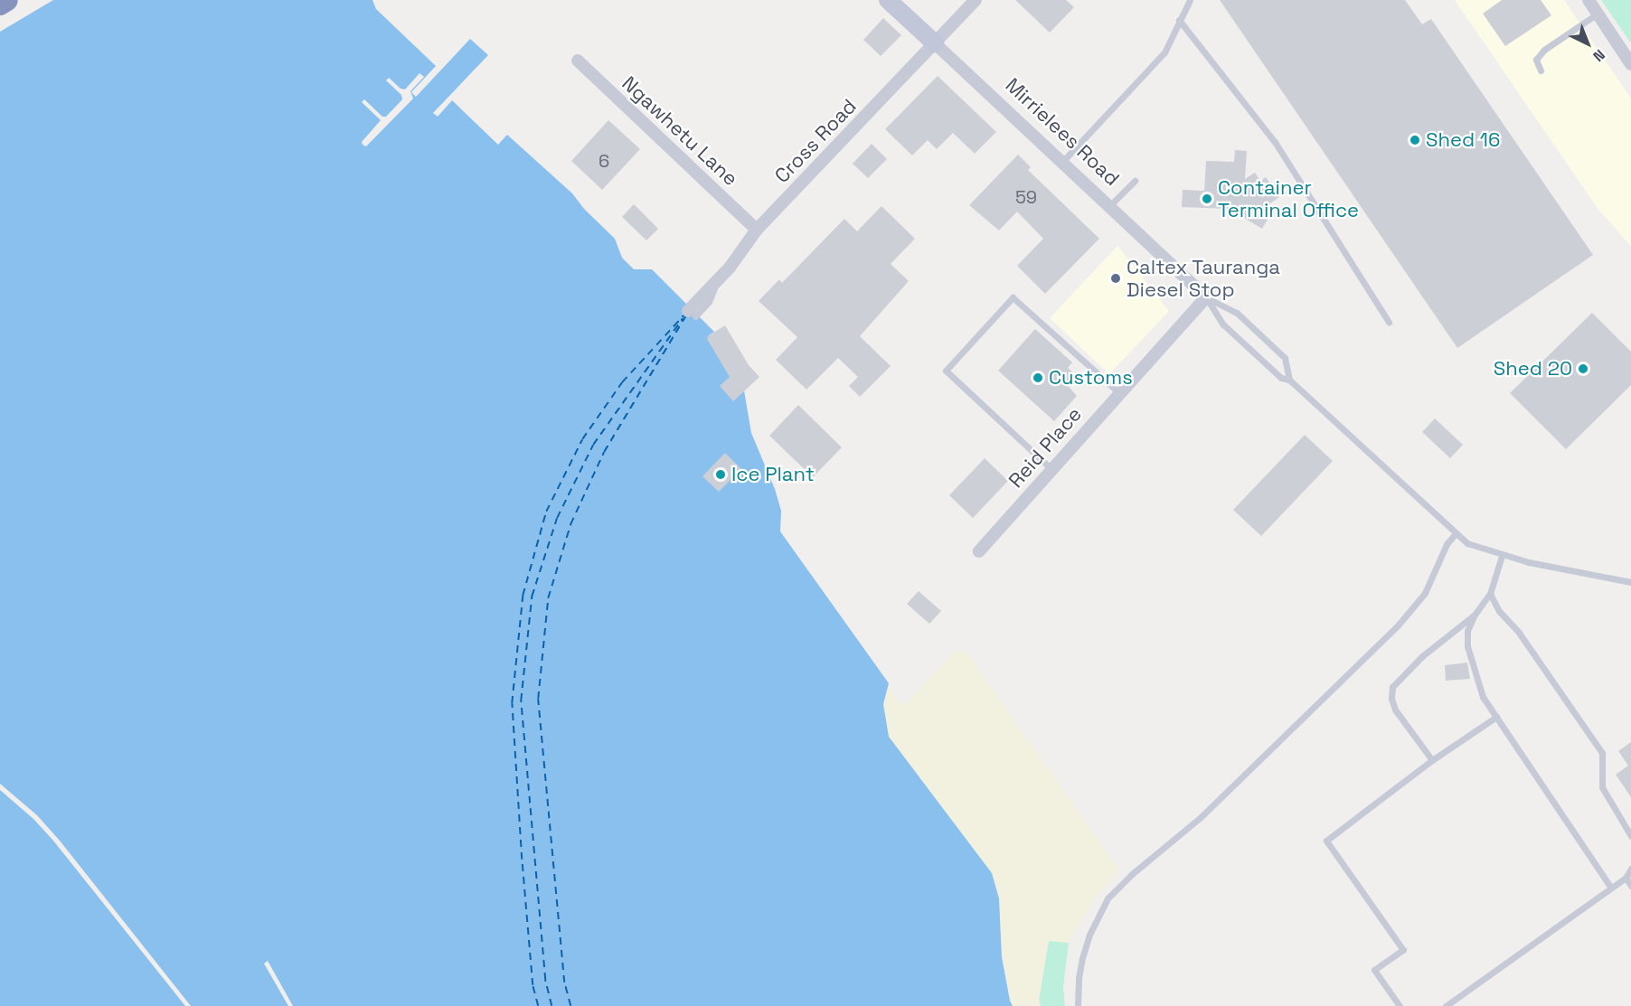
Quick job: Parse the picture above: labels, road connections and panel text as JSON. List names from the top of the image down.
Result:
{
  "streets": {
    "main road": ["Mirrielees Road"],
    "street": ["Ngawhetu Lane", "Cross Road", "Reid Place"]
  },
  "crossings": [
    ["Ngawhetu Lane", "Cross Road"],
    ["Mirrielees Road", "Cross Road"],
    ["Mirrielees Road", "Reid Place"]
  ],
  "places": [
    "Shed 16",
    "Container Terminal Office",
    "Caltex Tauranga Diesel Stop",
    "Shed 20",
    "Customs",
    "Ice Plant"
  ],
  "house_numbers": ["6", "59"],
  "north": "bottom right"
}
